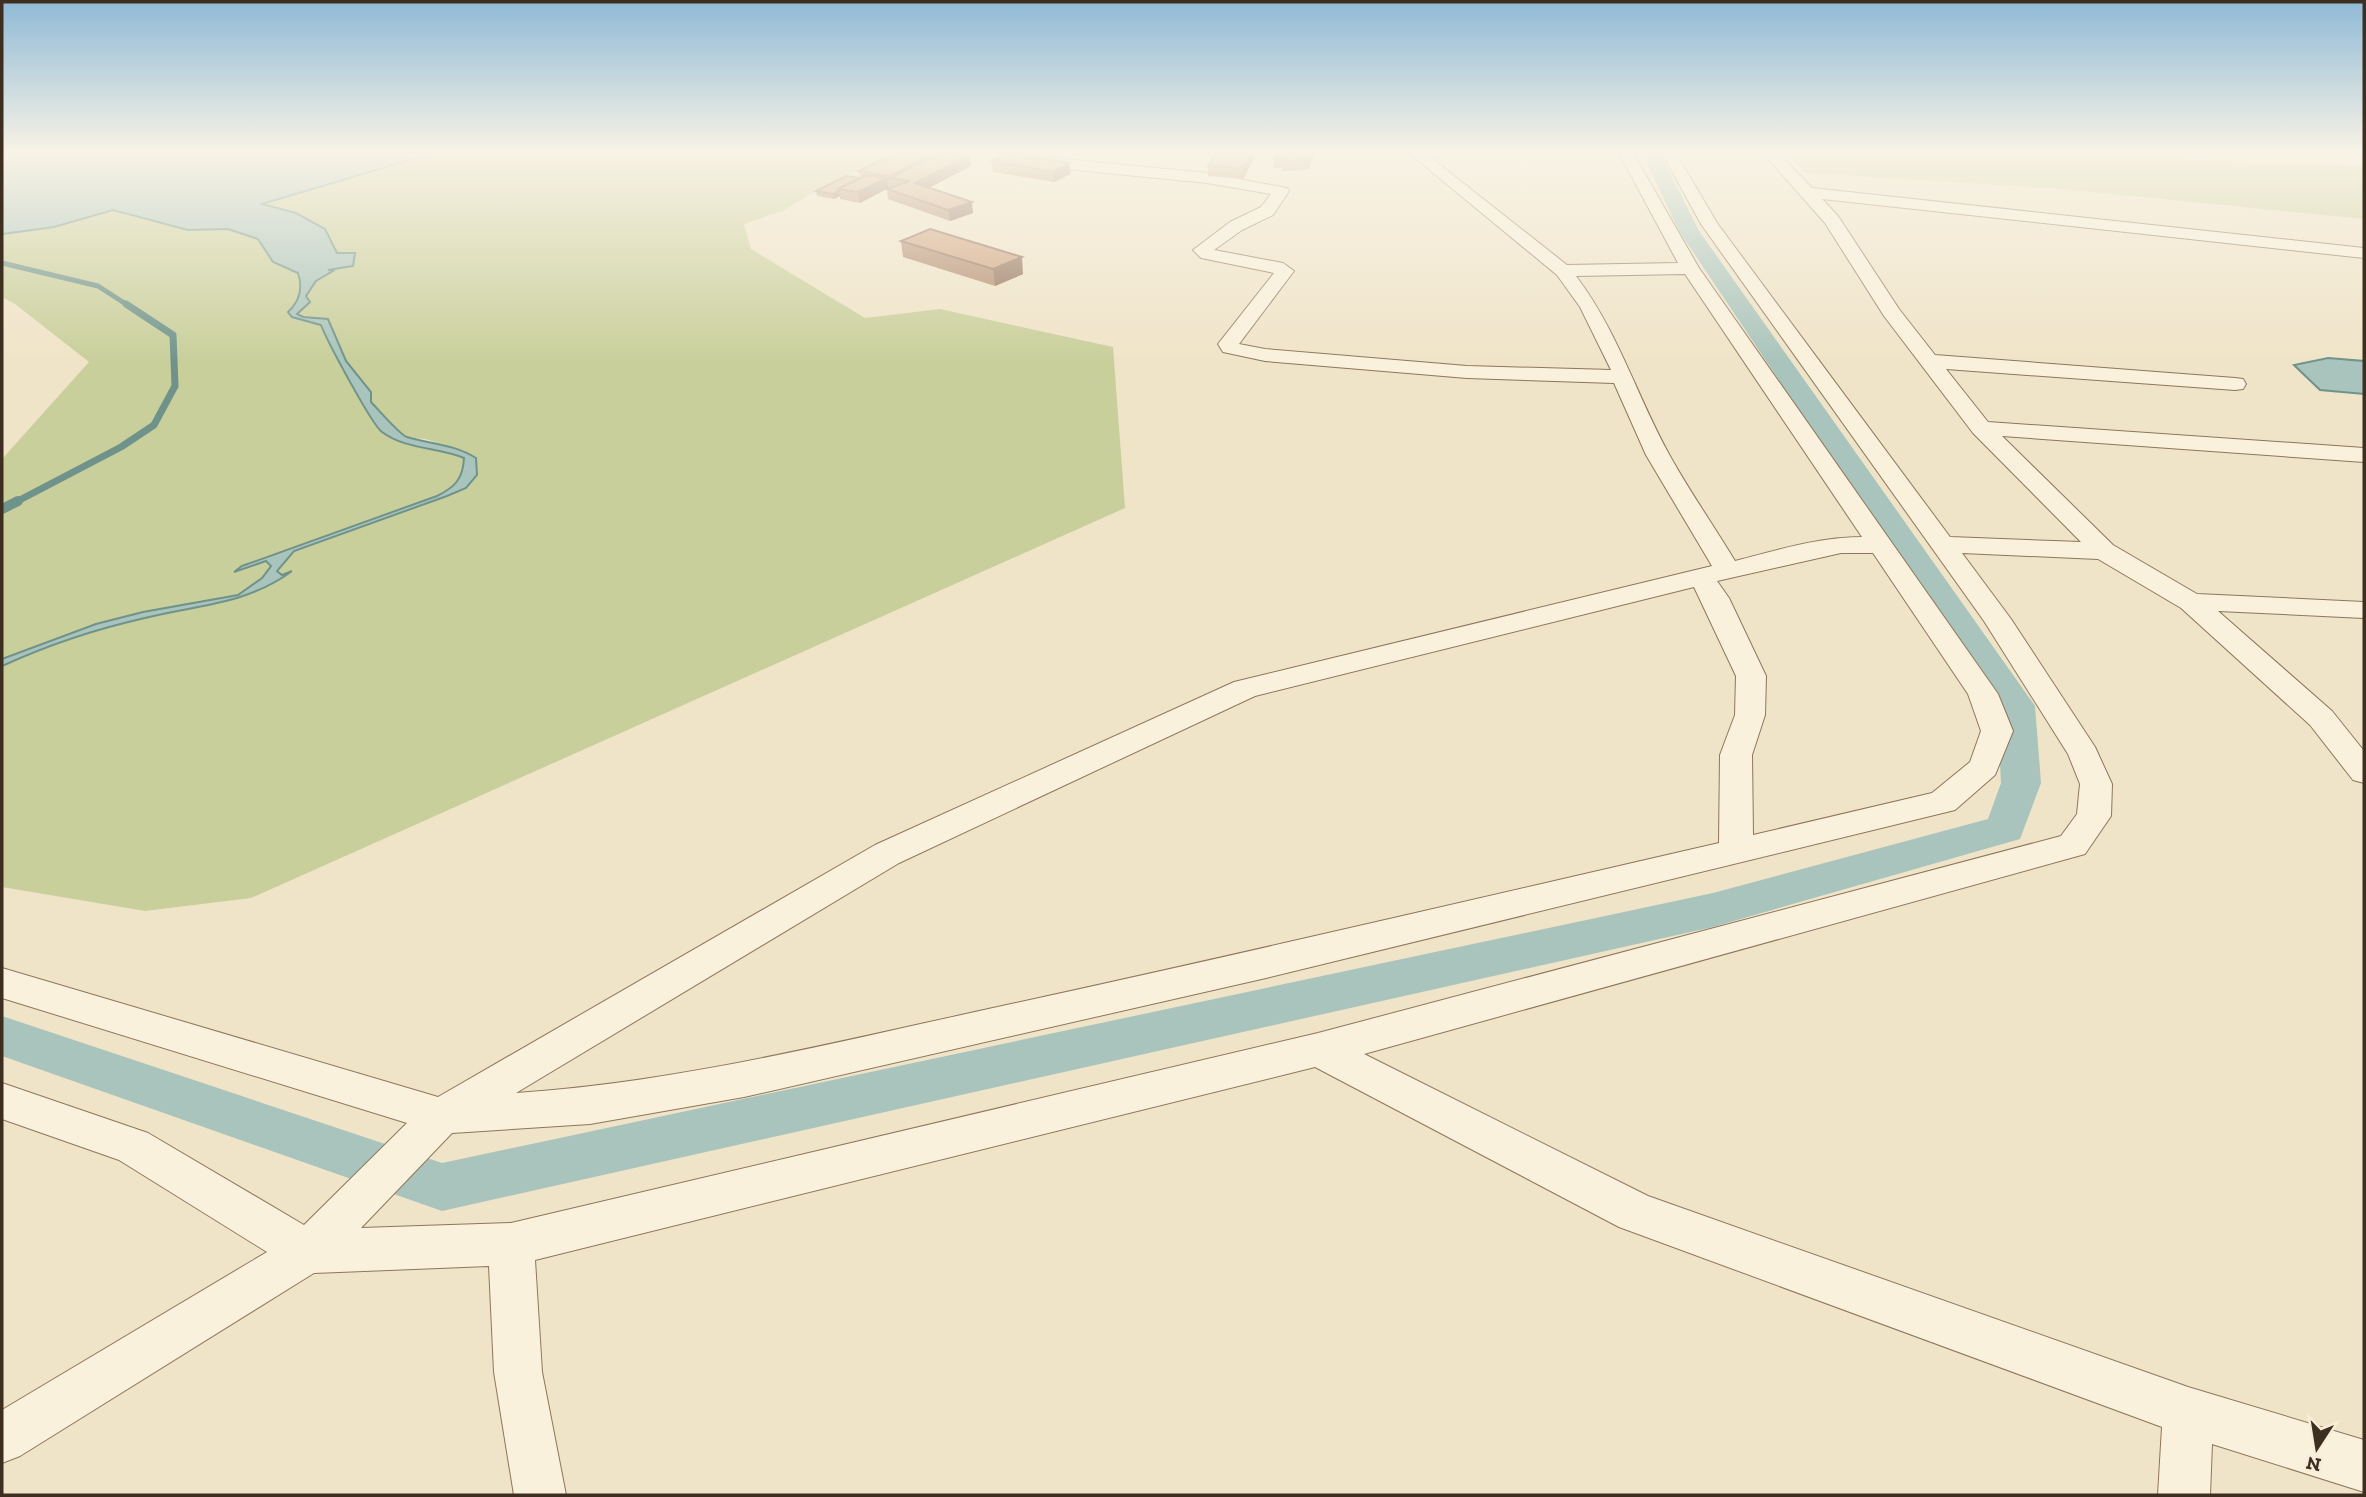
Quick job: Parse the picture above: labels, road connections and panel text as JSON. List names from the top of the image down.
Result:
{
  "north": "bottom"
}
